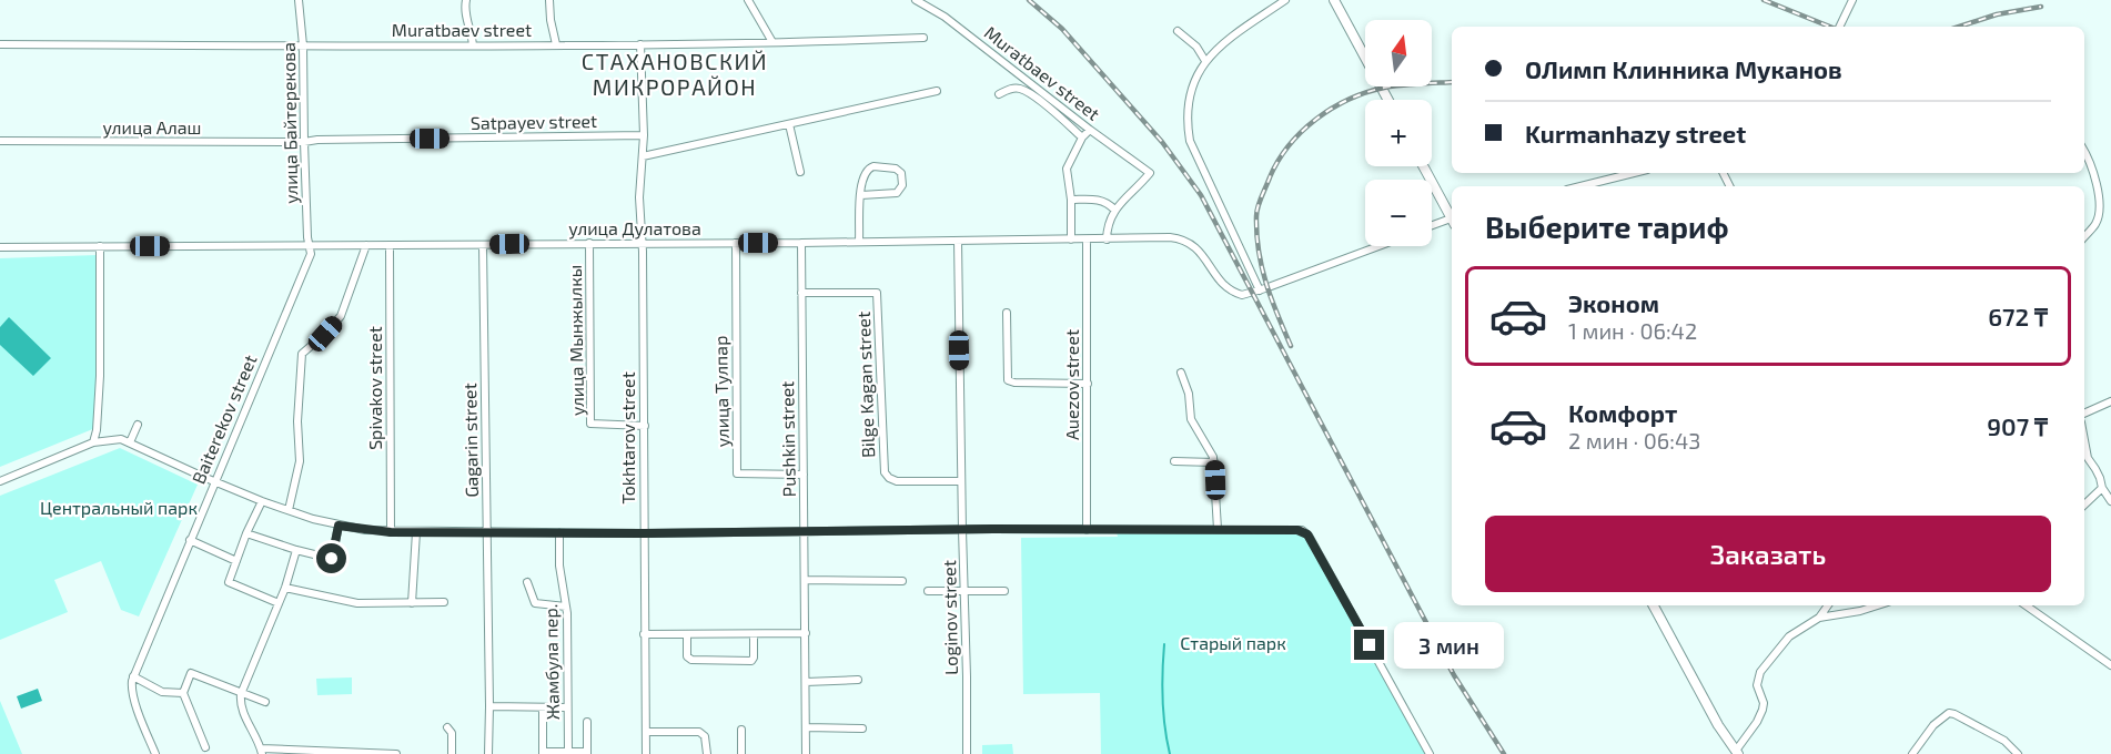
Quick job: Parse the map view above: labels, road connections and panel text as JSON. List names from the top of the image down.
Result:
{
  "streets": {
    "street": [
      "Muratbaev street",
      "Satpayev street",
      "улица Байтерекова",
      "улица Алаш",
      "улица Дулатова",
      "улица Мынжылкы",
      "Bilge Kagan street",
      "Auezov street",
      "Spivakov street",
      "улица Тулпар",
      "Baiterekov street",
      "Tokhtarov street",
      "Pushkin street",
      "Gagarin street",
      "Loginov street",
      "Жамбула пер."
    ]
  },
  "crossings": [
    ["Muratbaev street", "улица Байтерекова"],
    ["Satpayev street", "улица Байтерекова"],
    ["Satpayev street", "улица Алаш"],
    ["улица Байтерекова", "улица Алаш"],
    ["улица Байтерекова", "улица Дулатова"],
    ["улица Байтерекова", "Baiterekov street"],
    ["улица Дулатова", "улица Мынжылкы"],
    ["улица Дулатова", "Auezov street"],
    ["улица Дулатова", "Spivakov street"],
    ["улица Дулатова", "улица Тулпар"],
    ["улица Дулатова", "Baiterekov street"],
    ["улица Дулатова", "Tokhtarov street"],
    ["улица Дулатова", "Pushkin street"],
    ["улица Дулатова", "Gagarin street"],
    ["улица Дулатова", "Loginov street"],
    ["улица Мынжылкы", "Tokhtarov street"],
    ["Bilge Kagan street", "Pushkin street"],
    ["Bilge Kagan street", "Loginov street"],
    ["улица Тулпар", "Pushkin street"]
  ],
  "districts": ["СТАХАНОВСКИЙ МИКРОРАЙОН"],
  "parks": ["Центральный парк", "Старый парк"],
  "north": "top",
  "page": {
    "map_buttons": ["+", "−"],
    "banner": ["ОЛимп Клинника Муканов", "Kurmanhazy street"],
    "heading": "Выберите тариф",
    "list": [
      {
        "name": "Эконом",
        "note": "1 мин · 06:42",
        "value": "672 ₸"
      },
      {
        "name": "Комфорт",
        "note": "2 мин · 06:43",
        "value": "907 ₸"
      }
    ],
    "buttons": "Заказать",
    "bubble": "3 мин"
  }
}
